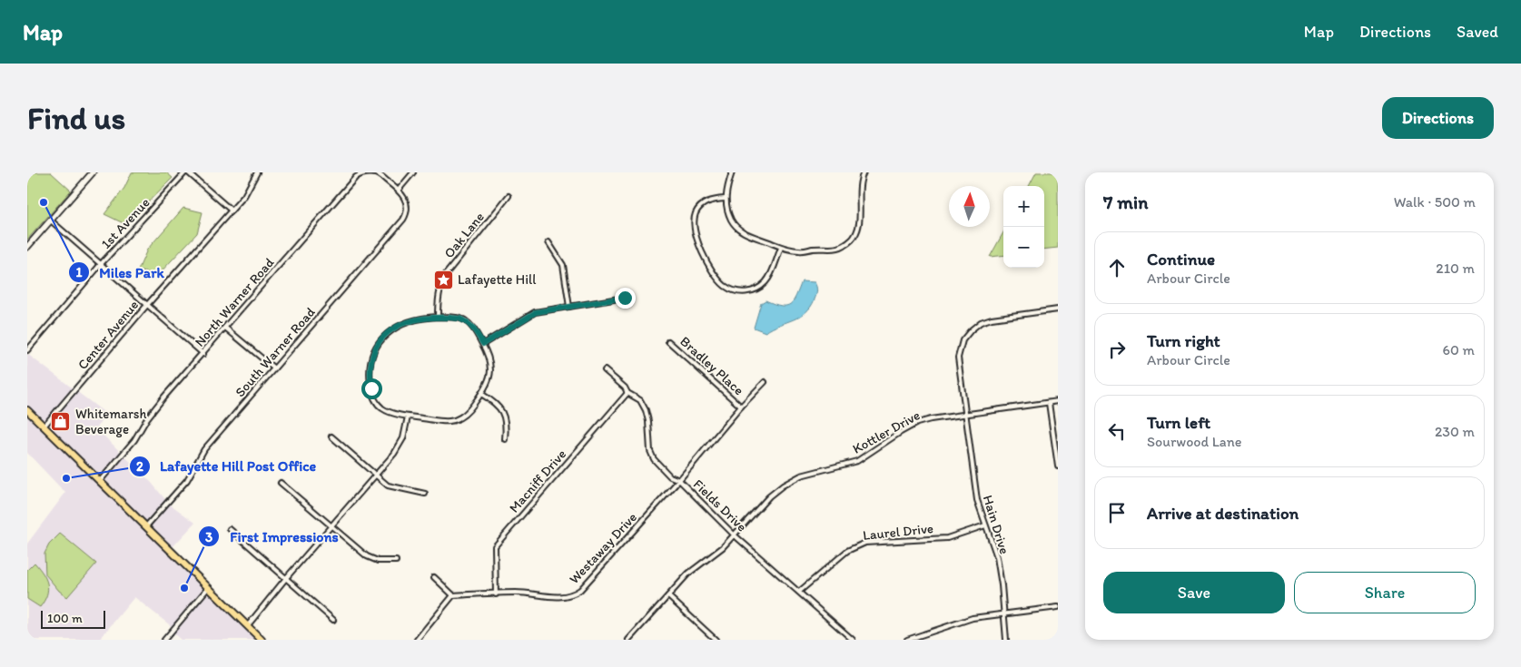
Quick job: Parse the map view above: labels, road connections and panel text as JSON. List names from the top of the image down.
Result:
{
  "streets": {
    "street": [
      "1st Avenue",
      "Oak Lane",
      "North Warner Road",
      "Center Avenue",
      "South Warner Road",
      "Bradley Place",
      "Kottler Drive",
      "Macniff Drive",
      "Fields Drive",
      "Hain Drive",
      "Laurel Drive",
      "Westaway Drive"
    ]
  },
  "crossings": [
    ["North Warner Road", "South Warner Road"],
    ["Bradley Place", "Westaway Drive"],
    ["Kottler Drive", "Fields Drive"],
    ["Kottler Drive", "Hain Drive"],
    ["Macniff Drive", "Fields Drive"],
    ["Macniff Drive", "Westaway Drive"],
    ["Fields Drive", "Laurel Drive"],
    ["Fields Drive", "Westaway Drive"],
    ["Hain Drive", "Laurel Drive"]
  ],
  "places": {
    "other": ["Miles Park", "Lafayette Hill Post Office", "First Impressions"],
    "place": ["Lafayette Hill"],
    "shop": ["Whitemarsh Beverage"]
  },
  "scale_bar": "100 m",
  "north": "top",
  "page": {
    "header": "Map",
    "nav": ["Map", "Directions", "Saved"],
    "buttons": [
      "Directions",
      ["Save", "Share"]
    ],
    "title": "Find us",
    "heading": ["7 min", "Walk · 500 m"],
    "map_buttons": ["+", "−"],
    "list": [
      ["Continue", "Arbour Circle", "210 m"],
      ["Turn right", "Arbour Circle", "60 m"],
      ["Turn left", "Sourwood Lane", "230 m"],
      "Arrive at destination"
    ],
    "scale": "100 m"
  }
}
